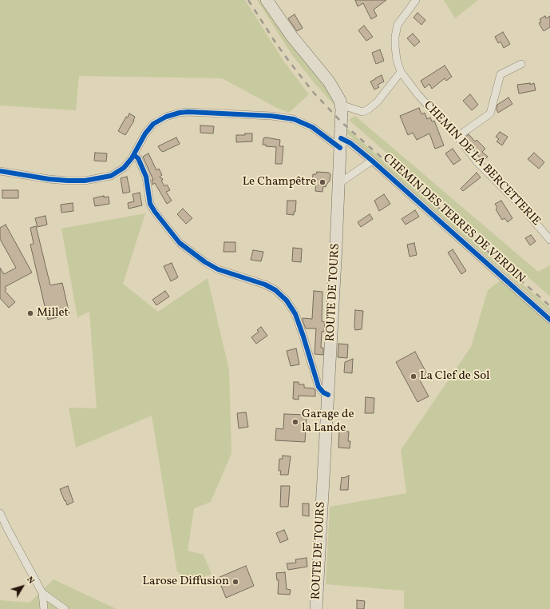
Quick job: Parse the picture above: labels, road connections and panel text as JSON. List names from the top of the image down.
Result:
{
  "streets": {
    "main road": ["ROUTE DE TOURS"],
    "street": ["CHEMIN DE LA BERCETTERIE", "CHEMIN DES TERRES DE VERDIN"]
  },
  "crossings": [
    ["CHEMIN DES TERRES DE VERDIN", "ROUTE DE TOURS"]
  ],
  "places": [
    "Le Champêtre",
    "Millet",
    "La Clef de Sol",
    "Garage de la Lande",
    "Larose Diffusion"
  ],
  "north": "top right"
}
